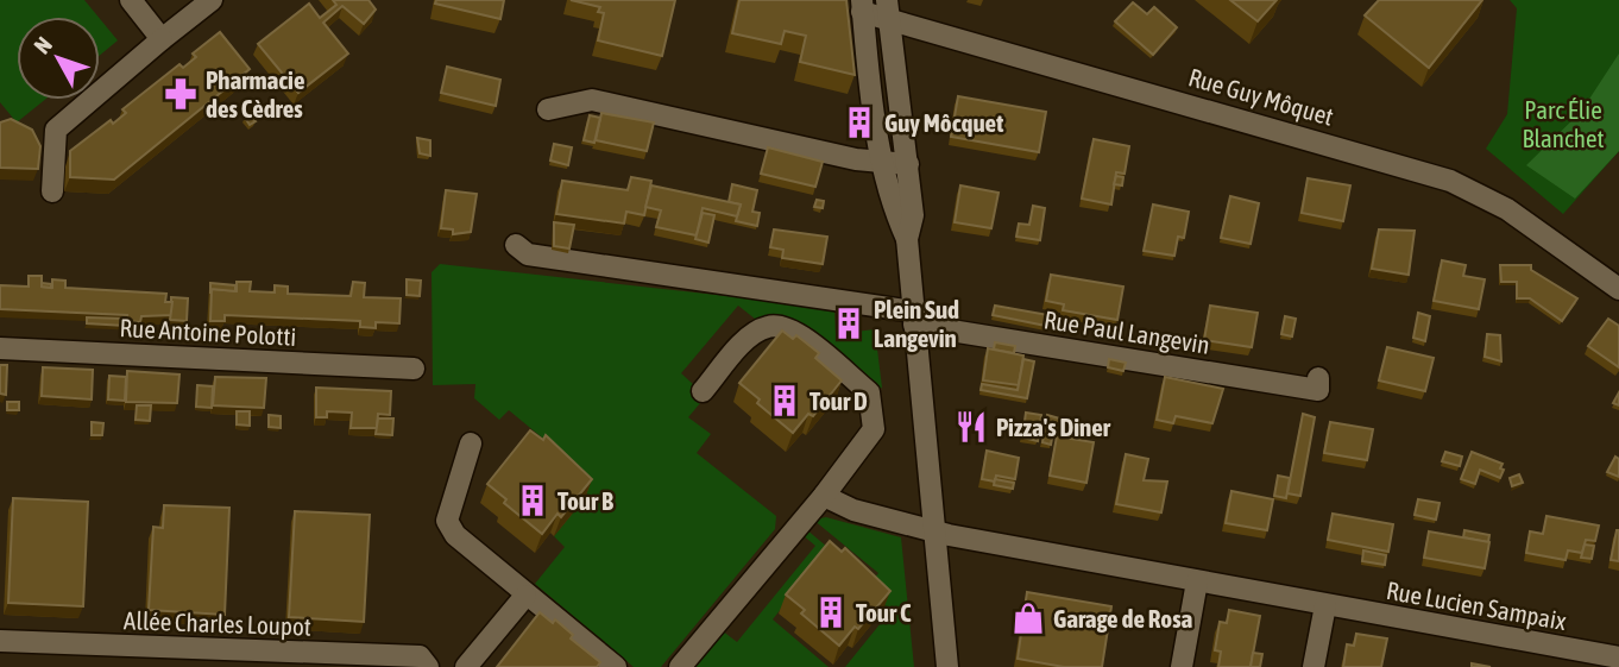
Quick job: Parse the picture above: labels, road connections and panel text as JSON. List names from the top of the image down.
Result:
{
  "streets": {
    "street": [
      "Rue Guy Môquet",
      "Rue Antoine Polotti",
      "Rue Paul Langevin",
      "Rue Lucien Sampaix",
      "Allée Charles Loupot"
    ]
  },
  "parks": ["Parc Élie Blanchet"],
  "places": {
    "pharmacy": ["Pharmacie des Cèdres"],
    "building": [
      "Guy Môcquet",
      "Plein Sud Langevin",
      "Tour D",
      "Tour B",
      "Tour C"
    ],
    "restaurant": ["Pizza's Diner"],
    "shop": ["Garage de Rosa"]
  },
  "north": "top left"
}
